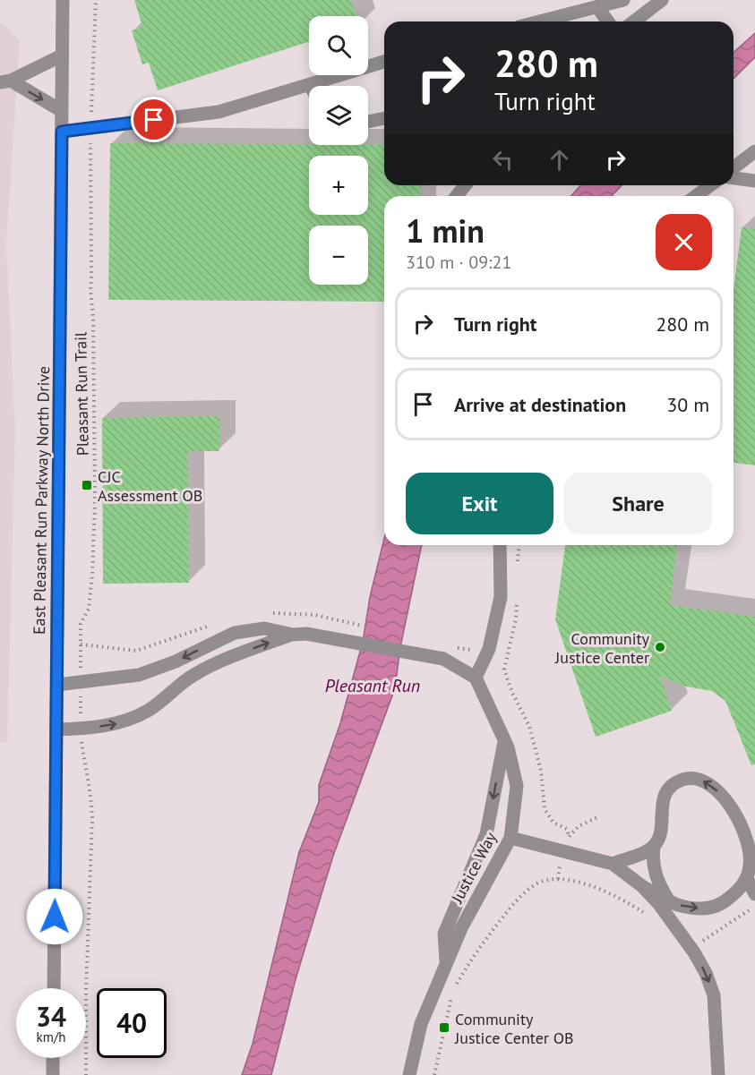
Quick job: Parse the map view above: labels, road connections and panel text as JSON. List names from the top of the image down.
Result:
{
  "streets": {
    "street": ["East Pleasant Run Parkway North Drive", "Justice Way"],
    "path": ["Pleasant Run Trail"]
  },
  "water": ["Pleasant Run"],
  "places": {
    "transit": ["CJC Assessment OB", "Community Justice Center OB"],
    "other": ["Community Justice Center"]
  },
  "page": {
    "map_buttons": ["+", "−"],
    "turn": ["280 m", "Turn right"],
    "heading": ["1 min", "310 m · 09:21"],
    "list": [
      {
        "name": "Turn right",
        "value": "280 m"
      },
      {
        "name": "Arrive at destination",
        "value": "30 m"
      }
    ],
    "buttons": ["Exit", "Share"],
    "speed": "34 km/h",
    "limit": "40"
  }
}
